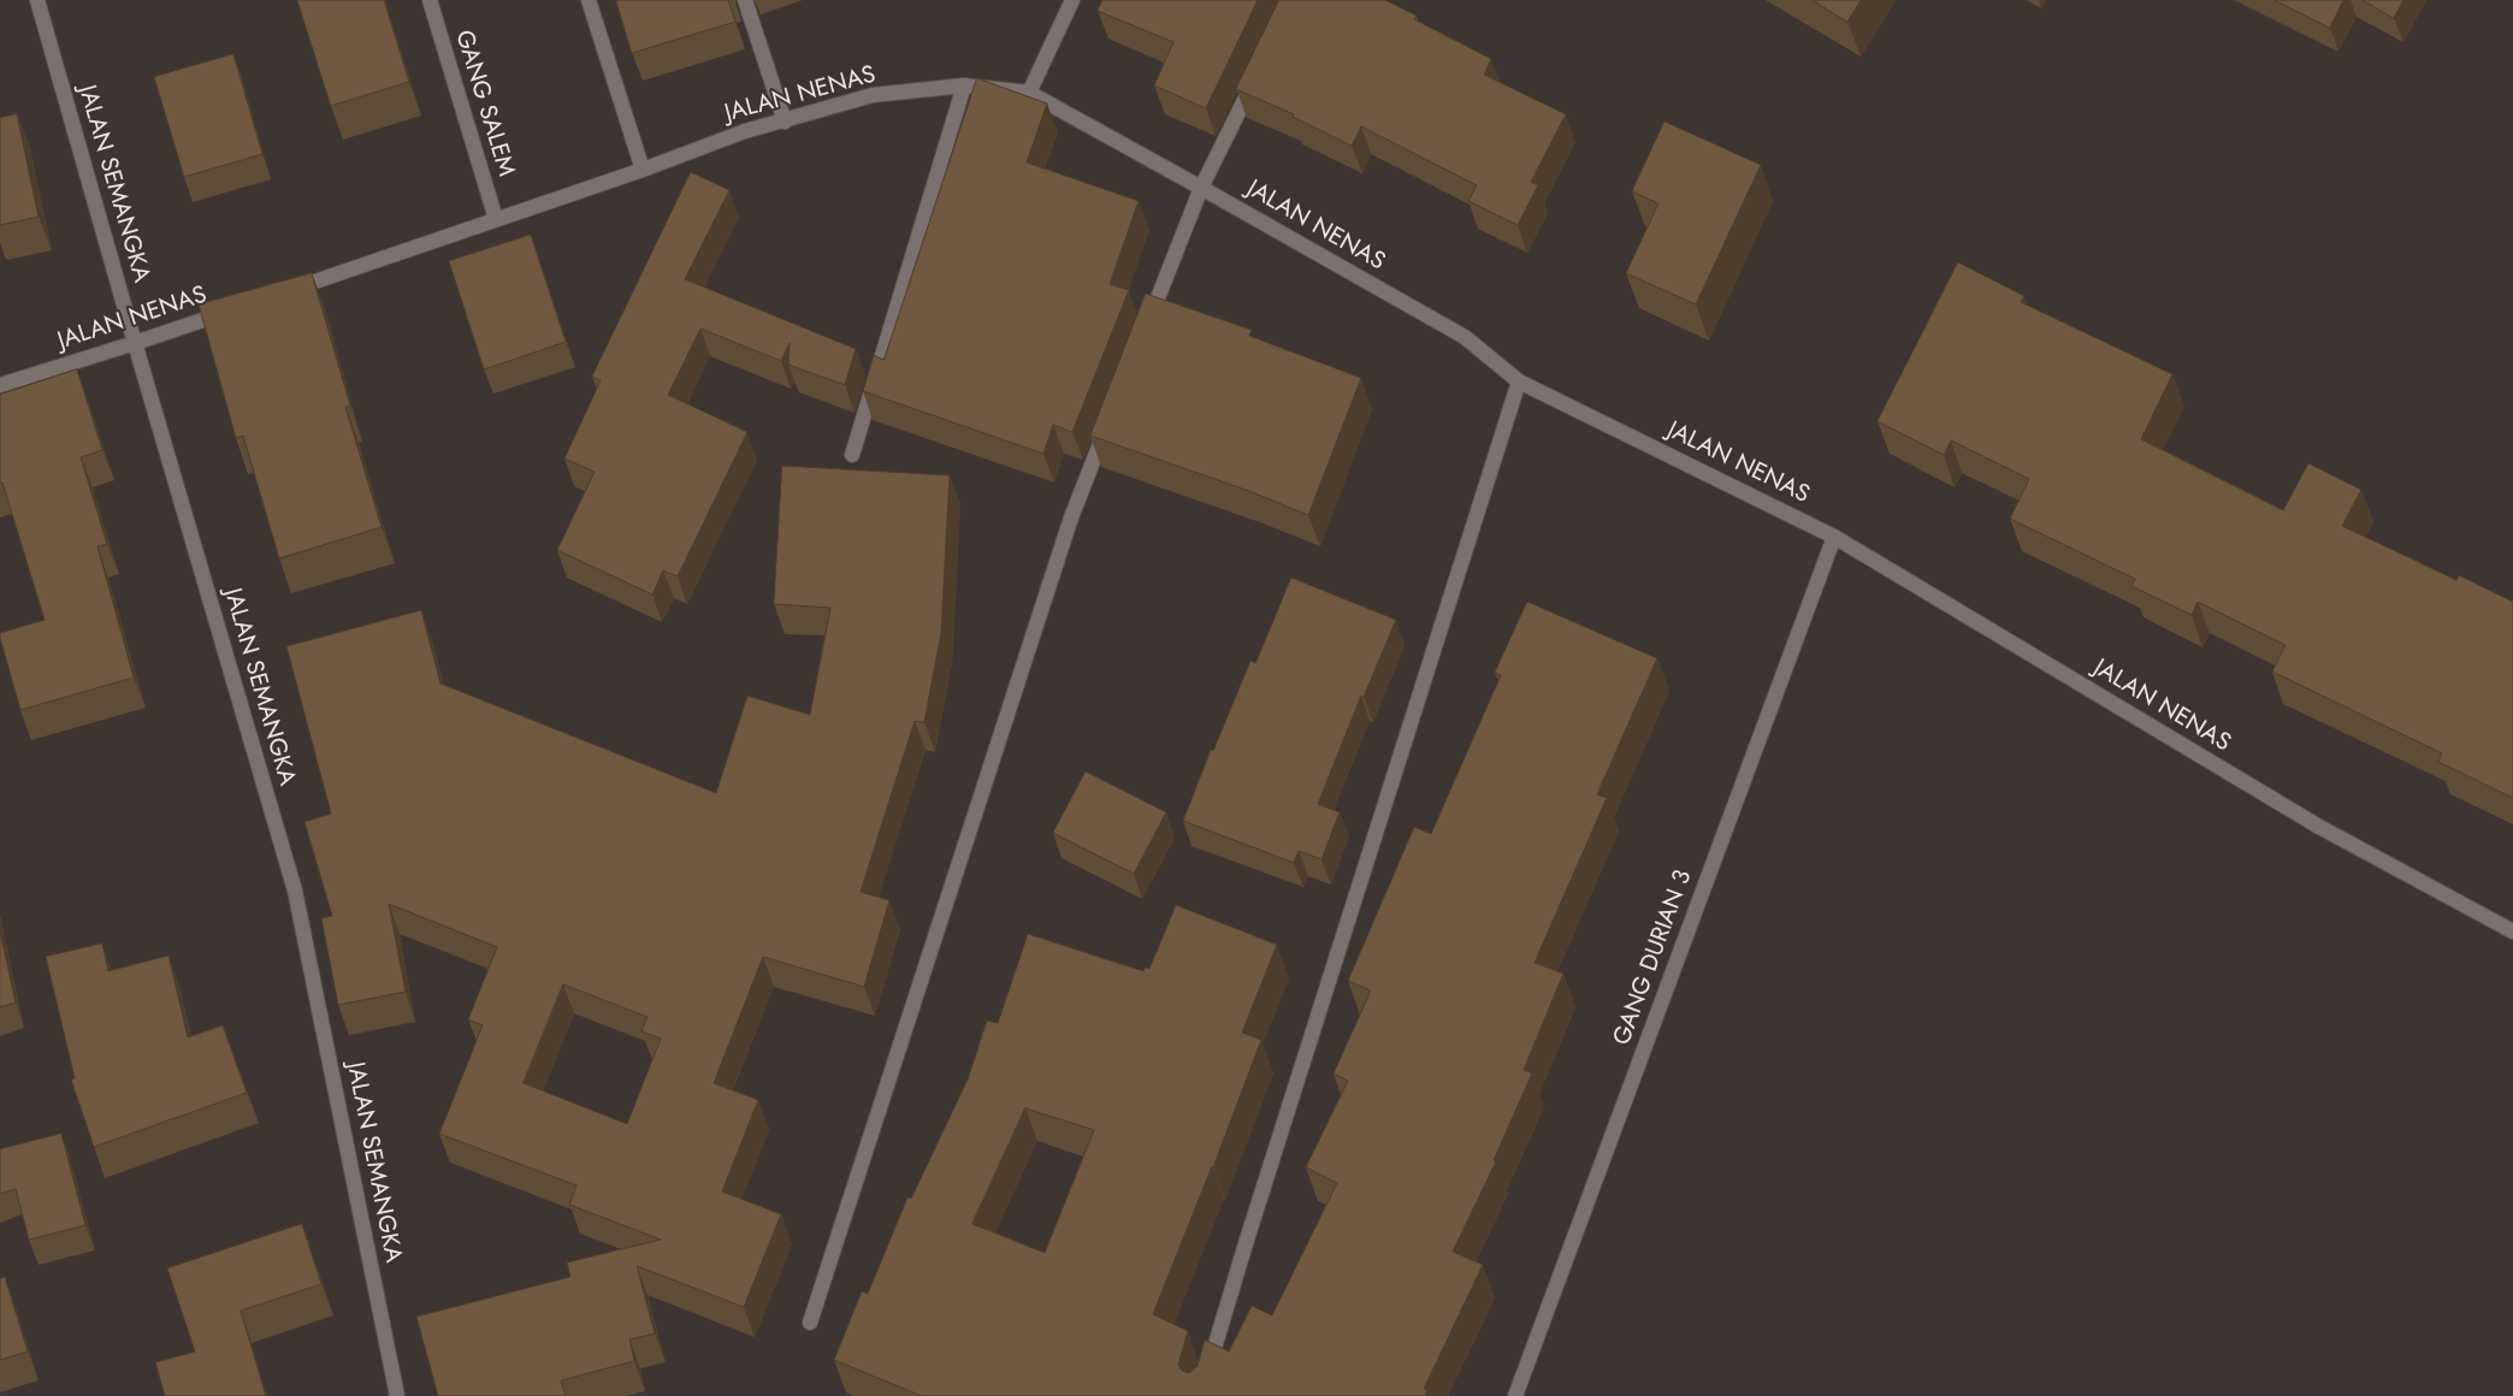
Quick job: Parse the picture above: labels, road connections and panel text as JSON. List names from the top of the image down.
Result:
{
  "streets": {
    "street": [
      "JALAN NENAS",
      "GANG SALEM",
      "JALAN SEMANGKA",
      "GANG DURIAN 3"
    ]
  },
  "crossings": [
    ["JALAN NENAS", "GANG SALEM"],
    ["JALAN NENAS", "JALAN SEMANGKA"],
    ["JALAN NENAS", "GANG DURIAN 3"]
  ]
}
